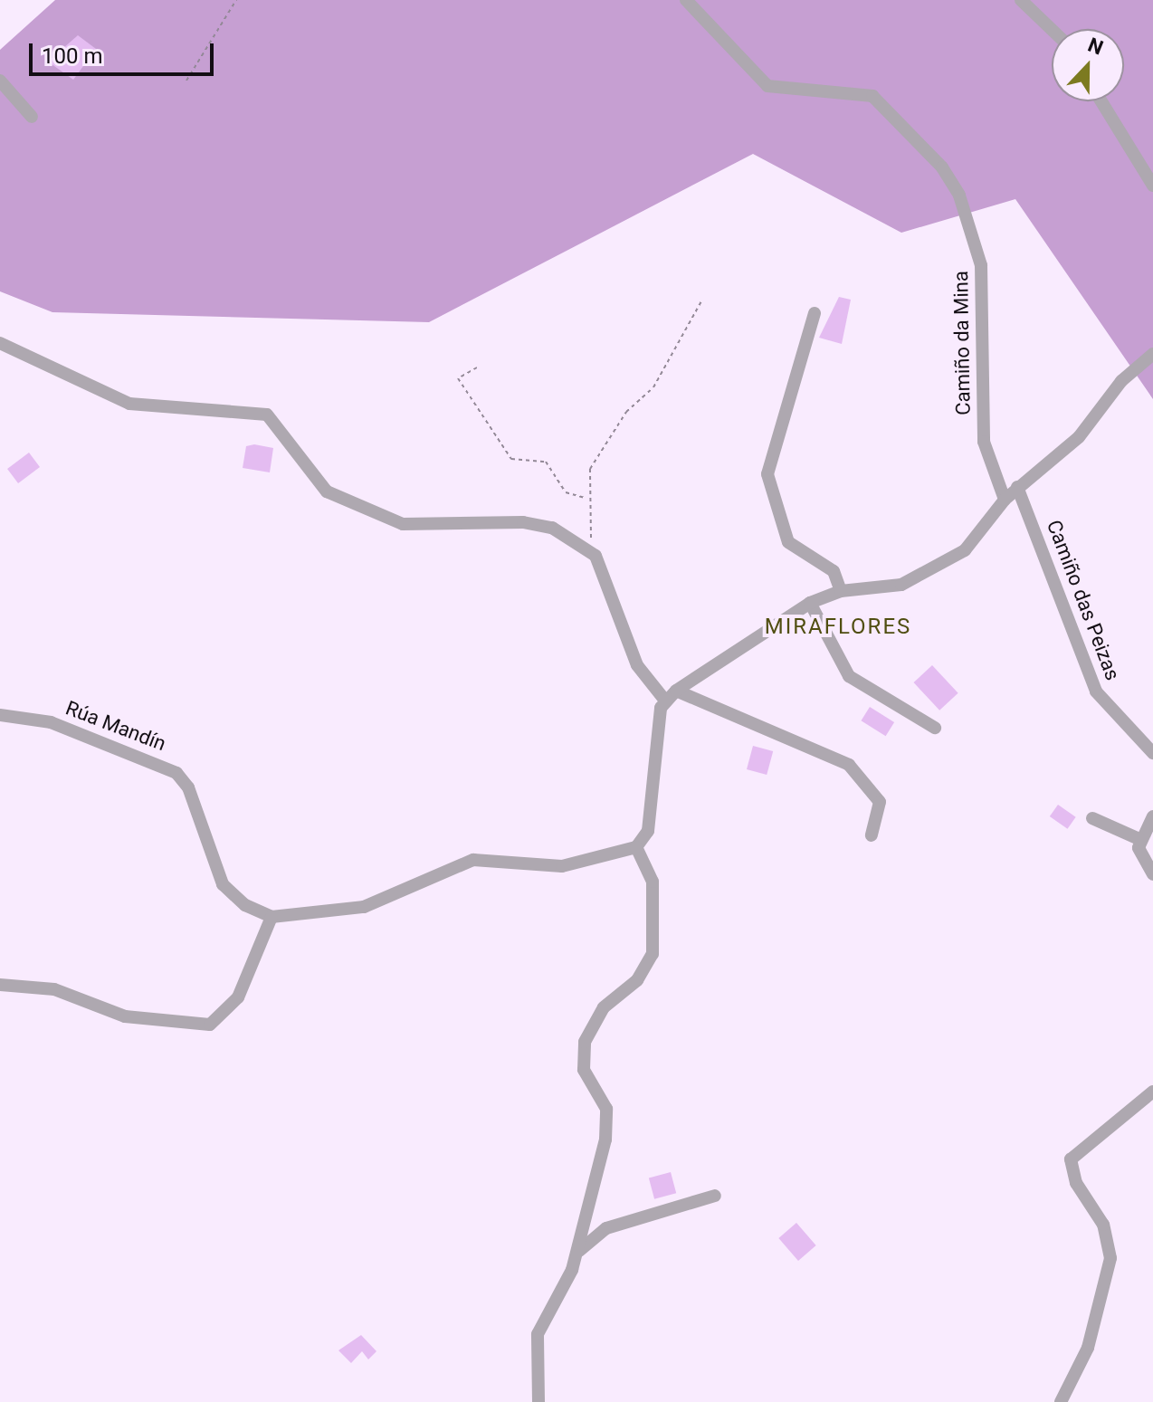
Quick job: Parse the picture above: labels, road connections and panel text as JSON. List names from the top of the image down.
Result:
{
  "streets": {
    "street": ["Camiño da Mina", "Camiño das Peizas", "Rúa Mandín"]
  },
  "districts": ["MIRAFLORES"],
  "scale_bar": "100 m",
  "north": "top"
}
